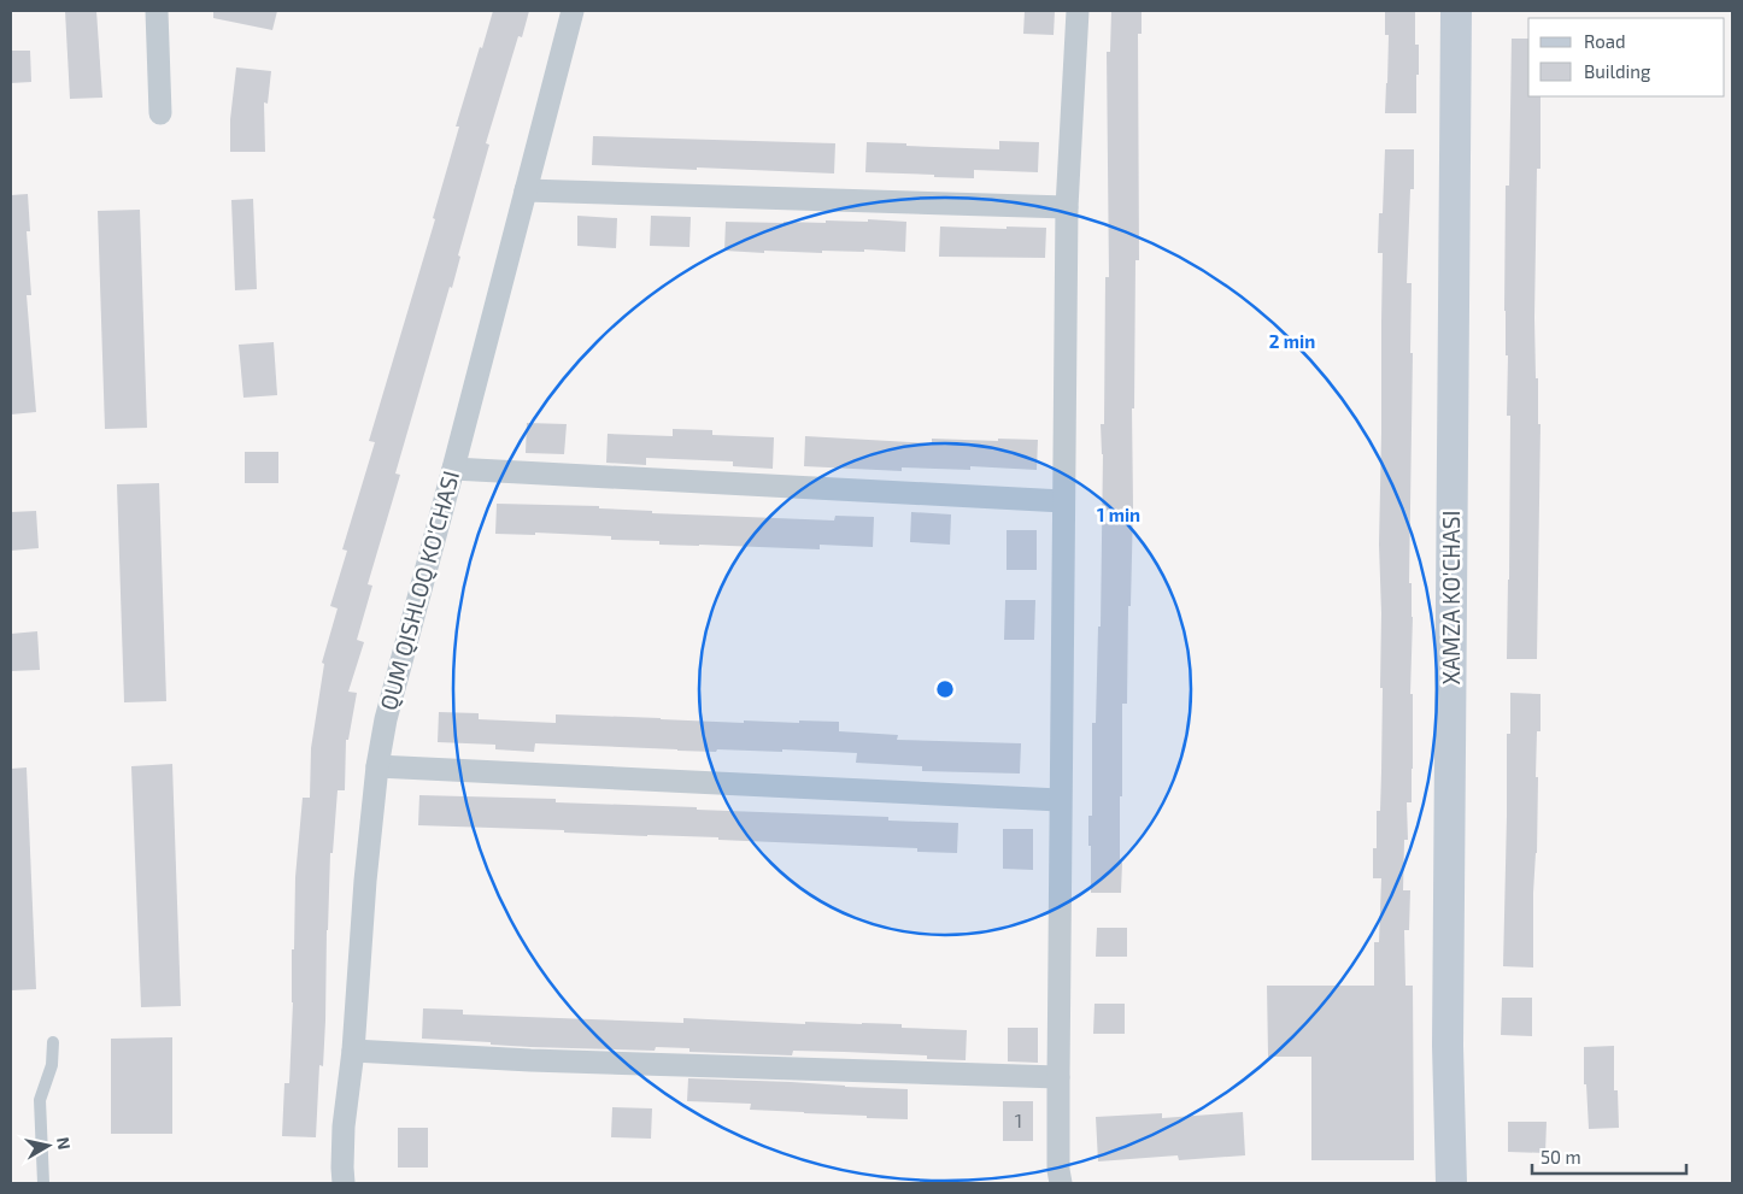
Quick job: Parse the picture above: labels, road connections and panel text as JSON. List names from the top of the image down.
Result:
{
  "streets": {
    "street": ["QUM QISHLOQ KO'CHASI", "XAMZA KO'CHASI"]
  },
  "house_numbers": ["1"],
  "legend": ["Road", "Building"],
  "scale_bar": "50 m",
  "north": "right",
  "rings": ["2 min", "1 min"]
}
